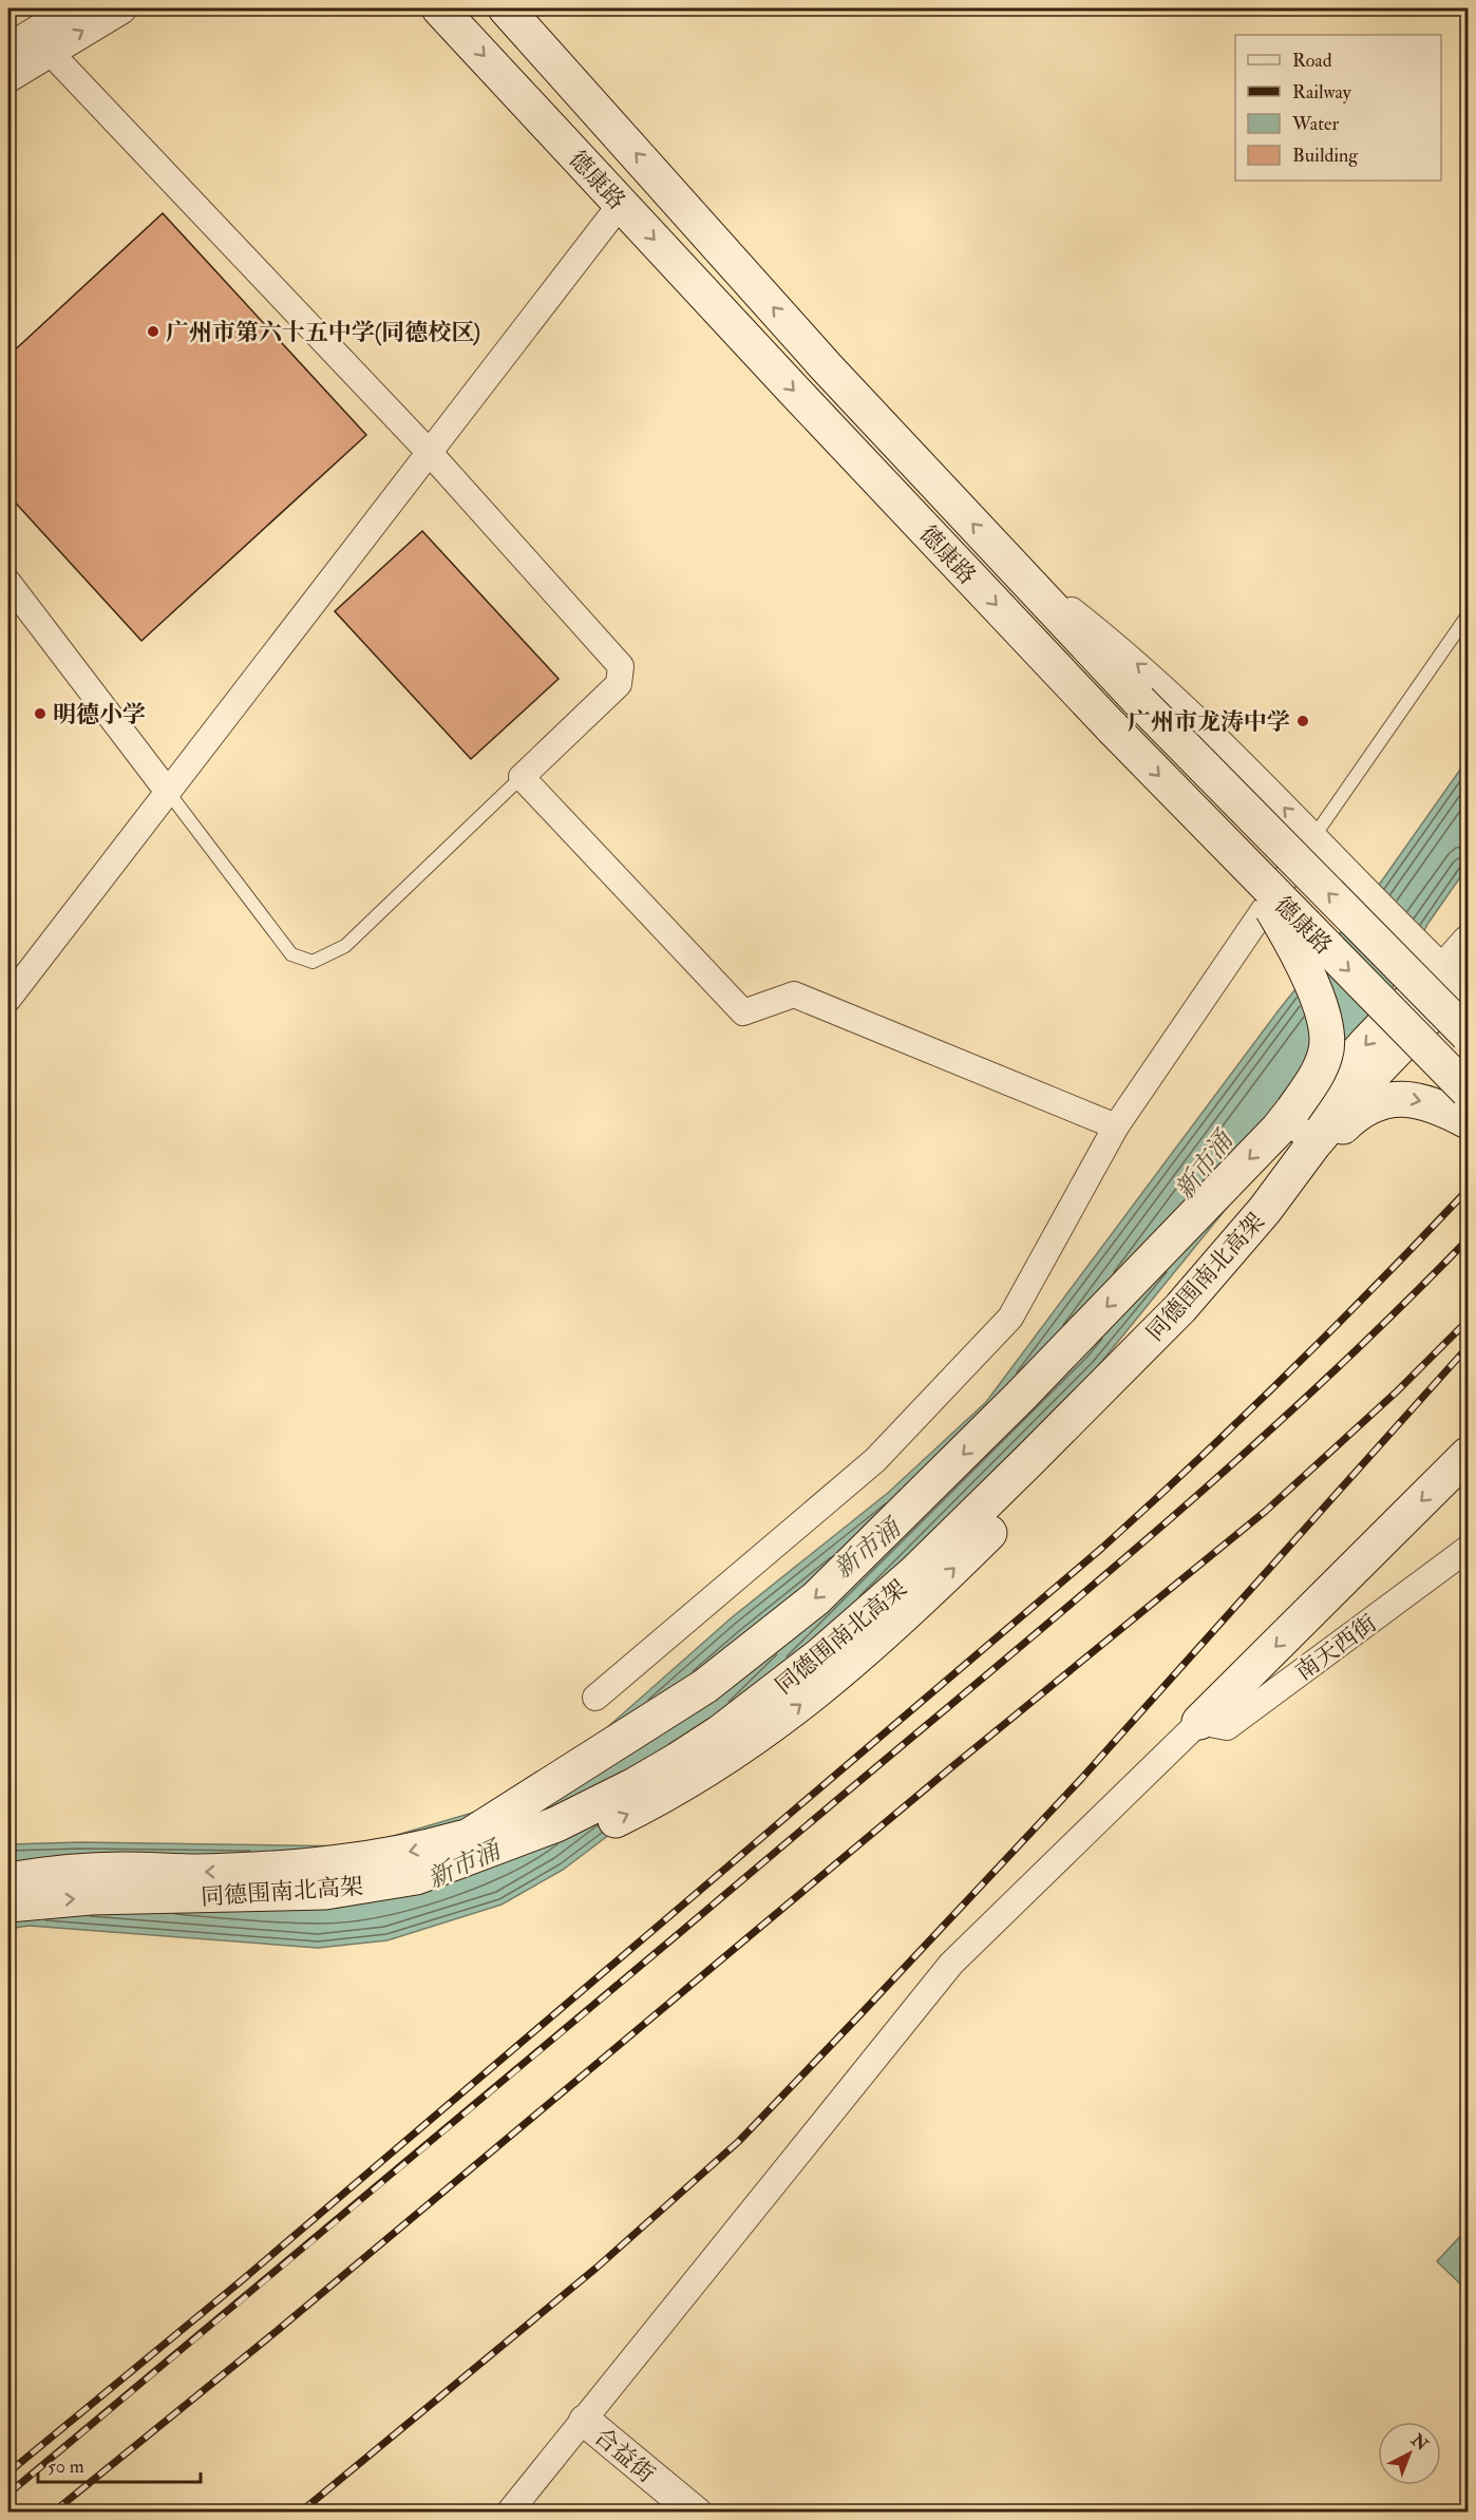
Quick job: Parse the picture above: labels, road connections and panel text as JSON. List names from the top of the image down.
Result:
{
  "streets": {
    "main road": ["德康路", "同德围南北高架"],
    "street": ["南天西街", "合益街"]
  },
  "water": ["新市涌"],
  "places": ["广州市第六十五中学(同德校区)", "明德小学", "广州市龙涛中学"],
  "legend": [
    "Road",
    "Railway",
    "Water",
    "Building"
  ],
  "scale_bar": "50 m",
  "north": "top right"
}
